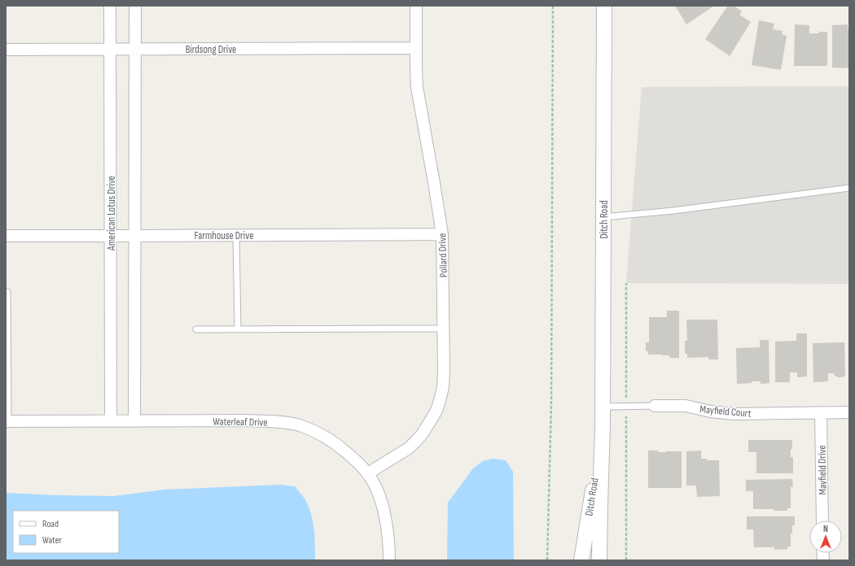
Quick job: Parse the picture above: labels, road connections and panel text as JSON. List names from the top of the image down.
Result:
{
  "streets": {
    "street": [
      "Birdsong Drive",
      "American Lotus Drive",
      "Ditch Road",
      "Farmhouse Drive",
      "Pollard Drive",
      "Mayfield Court",
      "Waterleaf Drive",
      "Mayfield Drive"
    ]
  },
  "crossings": [
    ["Birdsong Drive", "American Lotus Drive"],
    ["Birdsong Drive", "Pollard Drive"],
    ["American Lotus Drive", "Farmhouse Drive"],
    ["American Lotus Drive", "Waterleaf Drive"],
    ["Ditch Road", "Mayfield Court"],
    ["Farmhouse Drive", "Pollard Drive"],
    ["Pollard Drive", "Waterleaf Drive"],
    ["Mayfield Court", "Mayfield Drive"]
  ],
  "legend": ["Road", "Water"],
  "north": "top"
}
